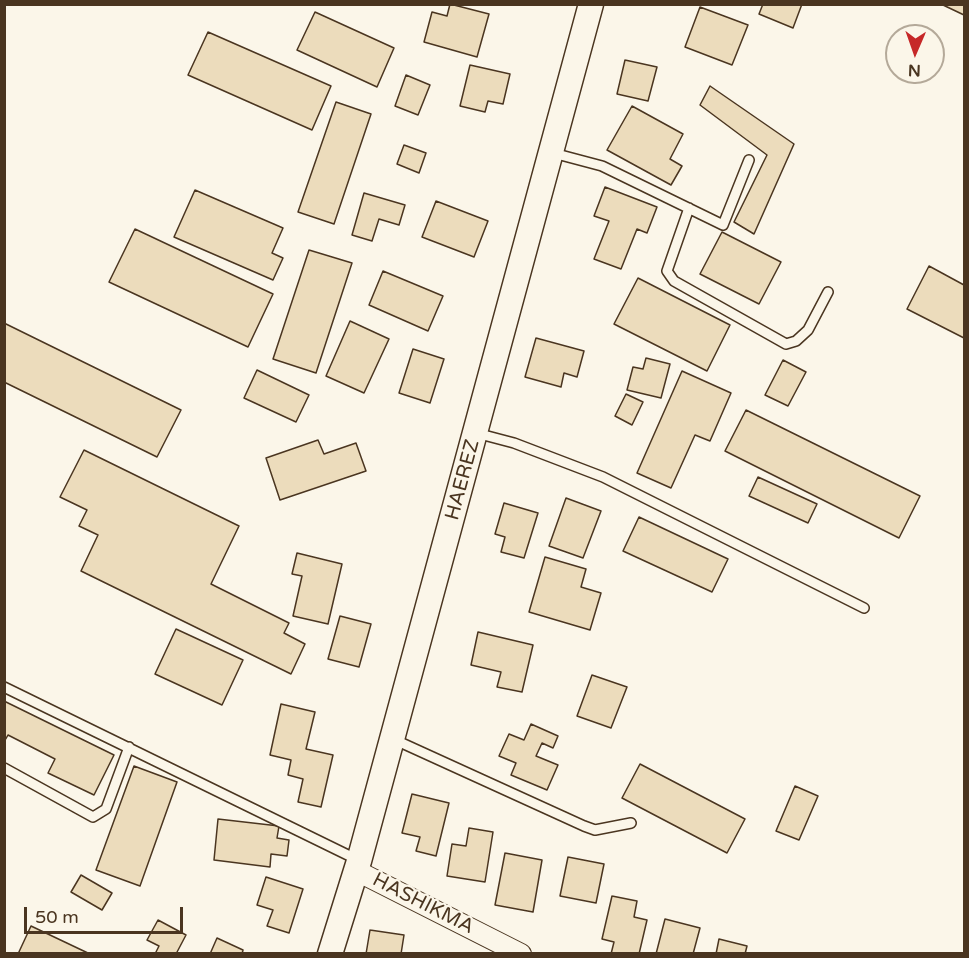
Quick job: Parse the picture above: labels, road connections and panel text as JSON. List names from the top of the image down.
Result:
{
  "streets": {
    "street": ["HAEREZ", "HASHIKMA"]
  },
  "crossings": [
    ["HAEREZ", "HASHIKMA"]
  ],
  "scale_bar": "50 m",
  "north": "bottom"
}
